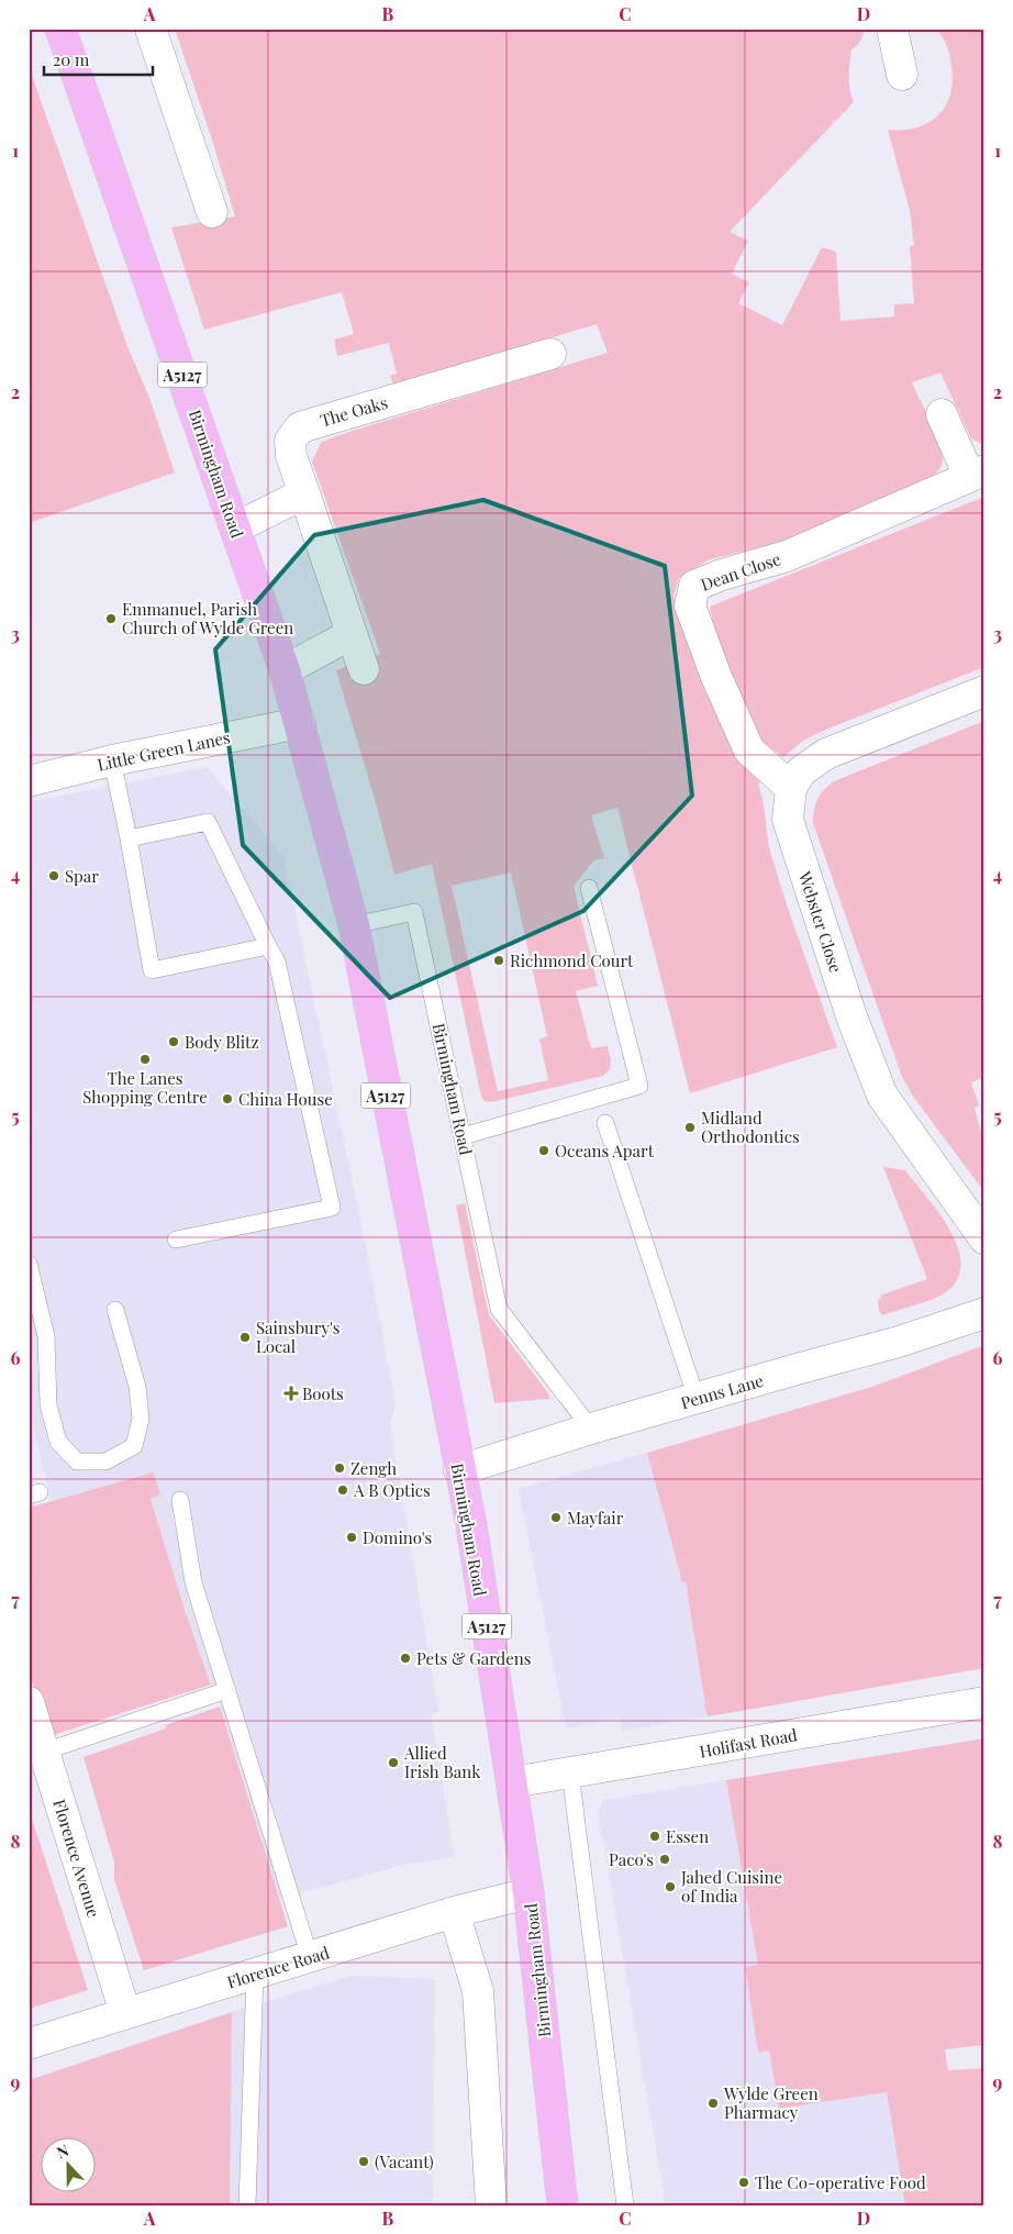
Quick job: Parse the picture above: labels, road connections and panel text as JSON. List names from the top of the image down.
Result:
{
  "streets": {
    "main road": ["A5127", "Birmingham Road"],
    "street": [
      "The Oaks",
      "Dean Close",
      "Little Green Lanes",
      "Webster Close",
      "Penns Lane",
      "Holifast Road",
      "Florence Avenue",
      "Florence Road"
    ]
  },
  "crossings": [
    ["Birmingham Road", "Little Green Lanes"],
    ["Birmingham Road", "Penns Lane"],
    ["Birmingham Road", "Holifast Road"],
    ["Birmingham Road", "Florence Road"],
    ["Dean Close", "Webster Close"],
    ["Florence Avenue", "Florence Road"]
  ],
  "places": {
    "other": [
      "Emmanuel, Parish Church of Wylde Green",
      "Spar",
      "Richmond Court",
      "Body Blitz",
      "The Lanes Shopping Centre",
      "China House",
      "Midland Orthodontics",
      "Oceans Apart",
      "Sainsbury's Local",
      "Zengh",
      "A B Optics",
      "Mayfair",
      "Domino's",
      "Pets & Gardens",
      "Allied Irish Bank",
      "Essen",
      "Paco's",
      "Jahed Cuisine of India",
      "Wylde Green Pharmacy",
      "(Vacant)",
      "The Co-operative Food"
    ],
    "health": ["Boots"]
  },
  "scale_bar": "20 m",
  "north": "top",
  "grid": {
    "columns": [
      "A",
      "B",
      "C",
      "D"
    ],
    "rows": [
      "1",
      "2",
      "3",
      "4",
      "5",
      "6",
      "7",
      "8",
      "9"
    ]
  }
}
